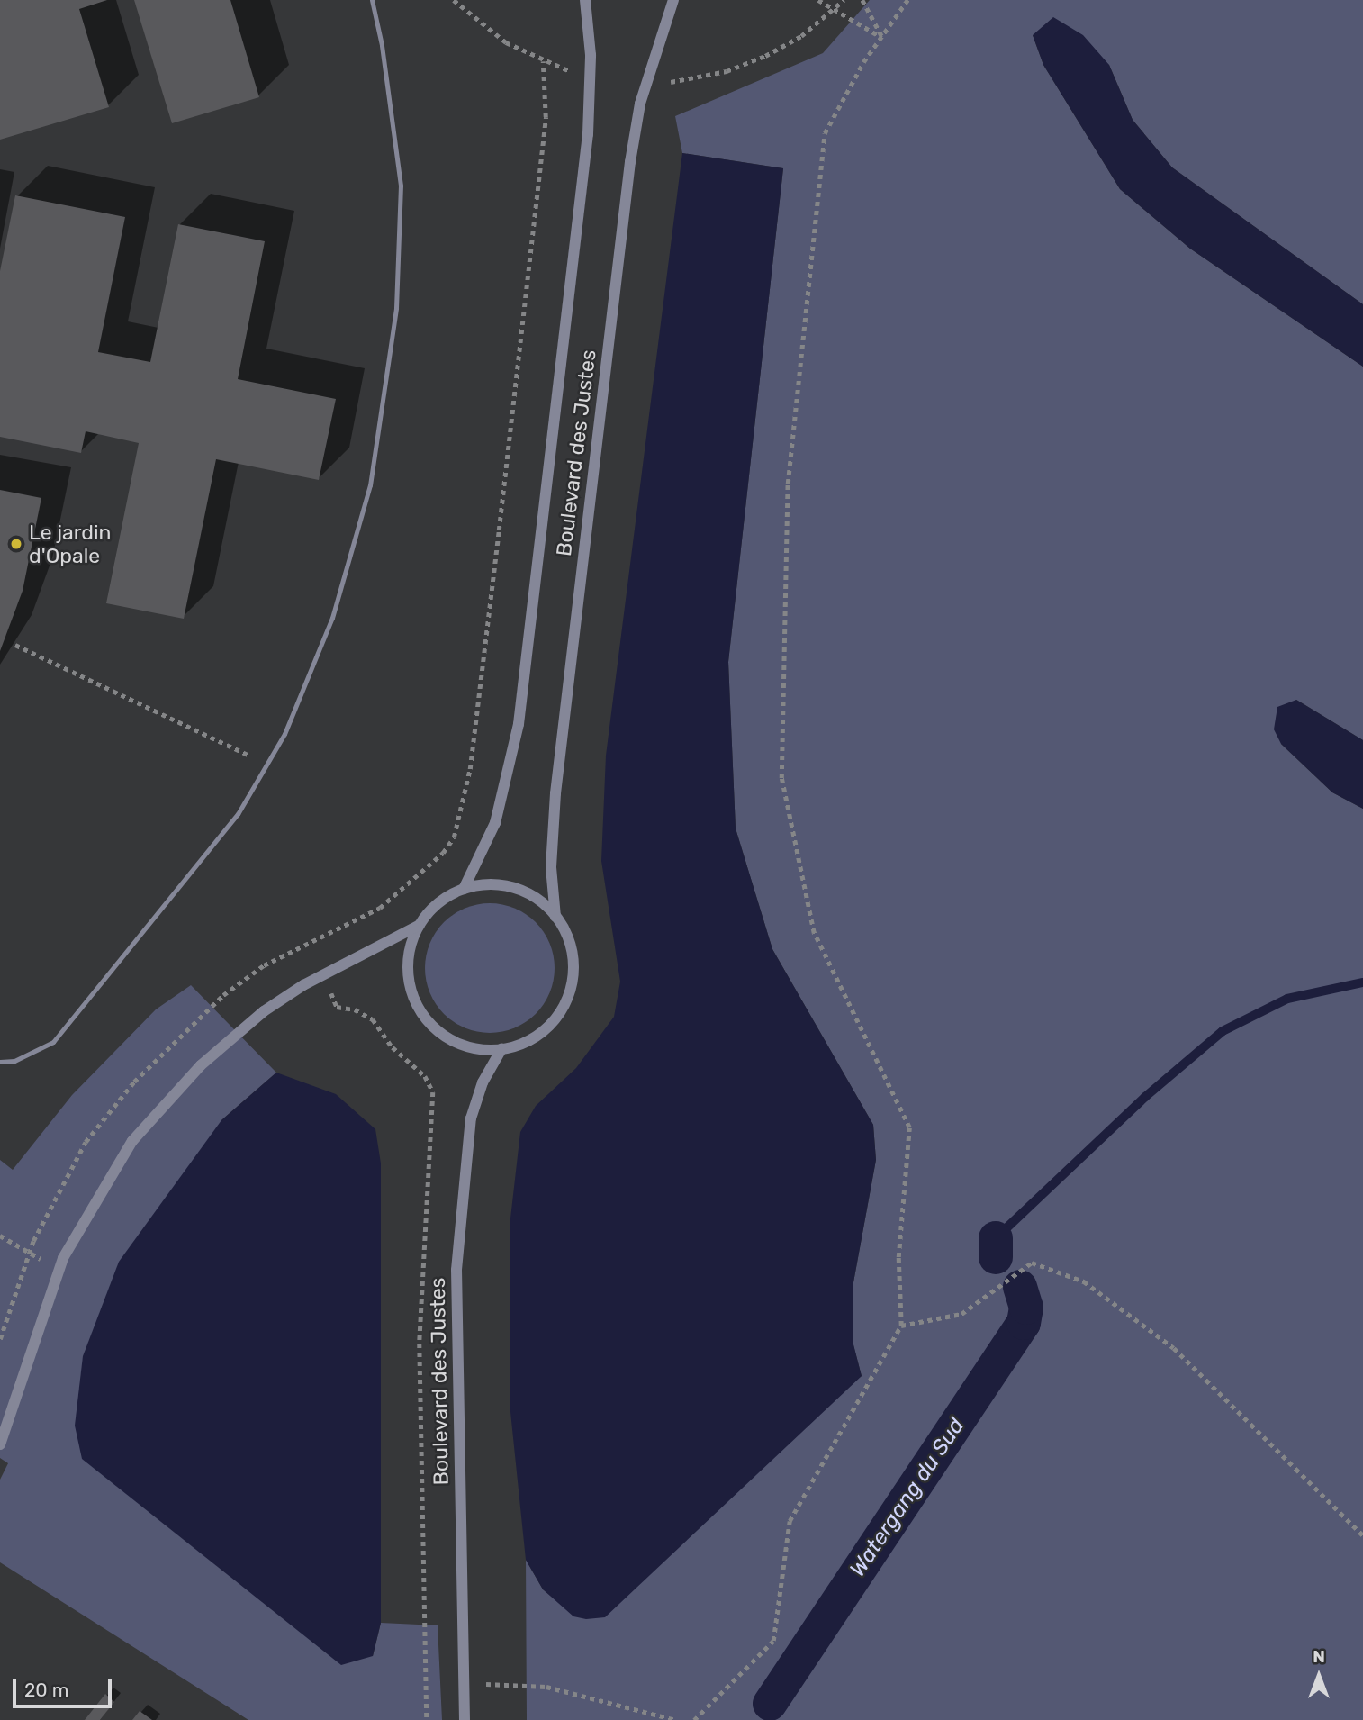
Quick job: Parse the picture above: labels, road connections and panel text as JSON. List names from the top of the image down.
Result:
{
  "streets": {
    "street": ["Boulevard des Justes"]
  },
  "water": ["Watergang du Sud"],
  "places": ["Le jardin d'Opale"],
  "scale_bar": "20 m",
  "north": "top"
}
